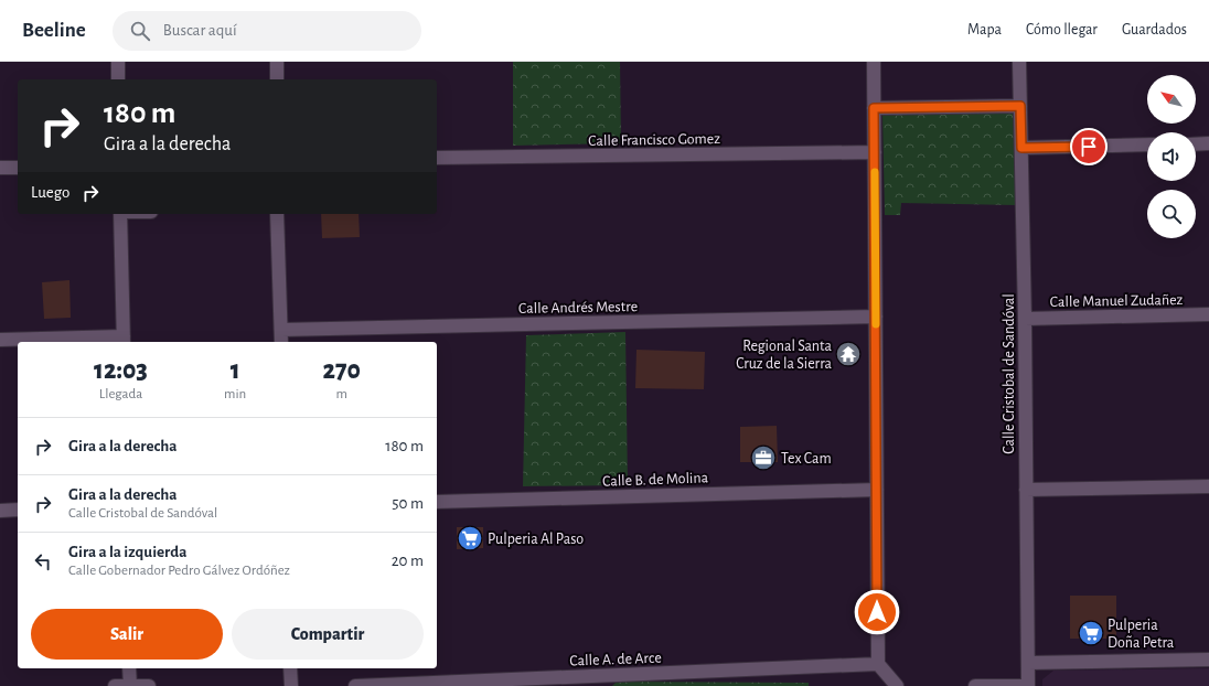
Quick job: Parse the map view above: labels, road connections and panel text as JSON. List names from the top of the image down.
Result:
{
  "streets": {
    "street": [
      "Calle Francisco Gomez",
      "Calle Manuel Zudañez",
      "Calle Andrés Mestre",
      "Calle Cristobal de Sandóval",
      "Calle B. de Molina",
      "Calle A. de Arce"
    ]
  },
  "crossings": [
    ["Calle Manuel Zudañez", "Calle Cristobal de Sandóval"]
  ],
  "places": {
    "temple": ["Regional Santa Cruz de la Sierra"],
    "office": ["Tex Cam"],
    "supermarket": ["Pulperia Al Paso", "Pulperia Doña Petra"]
  },
  "north": "top left",
  "page": {
    "header": "Beeline",
    "search": "Buscar aquí",
    "nav": ["Mapa", "Cómo llegar", "Guardados"],
    "turn": ["180 m", "Gira a la derecha"],
    "then": "Luego",
    "eta": [
      "12:03",
      "Llegada",
      "1",
      "min",
      "270",
      "m"
    ],
    "list": [
      {
        "name": "Gira a la derecha",
        "value": "180 m"
      },
      {
        "name": "Gira a la derecha",
        "note": "Calle Cristobal de Sandóval",
        "value": "50 m"
      },
      {
        "name": "Gira a la izquierda",
        "note": "Calle Gobernador Pedro Gálvez Ordóñez",
        "value": "20 m"
      }
    ],
    "buttons": ["Salir", "Compartir"]
  }
}
